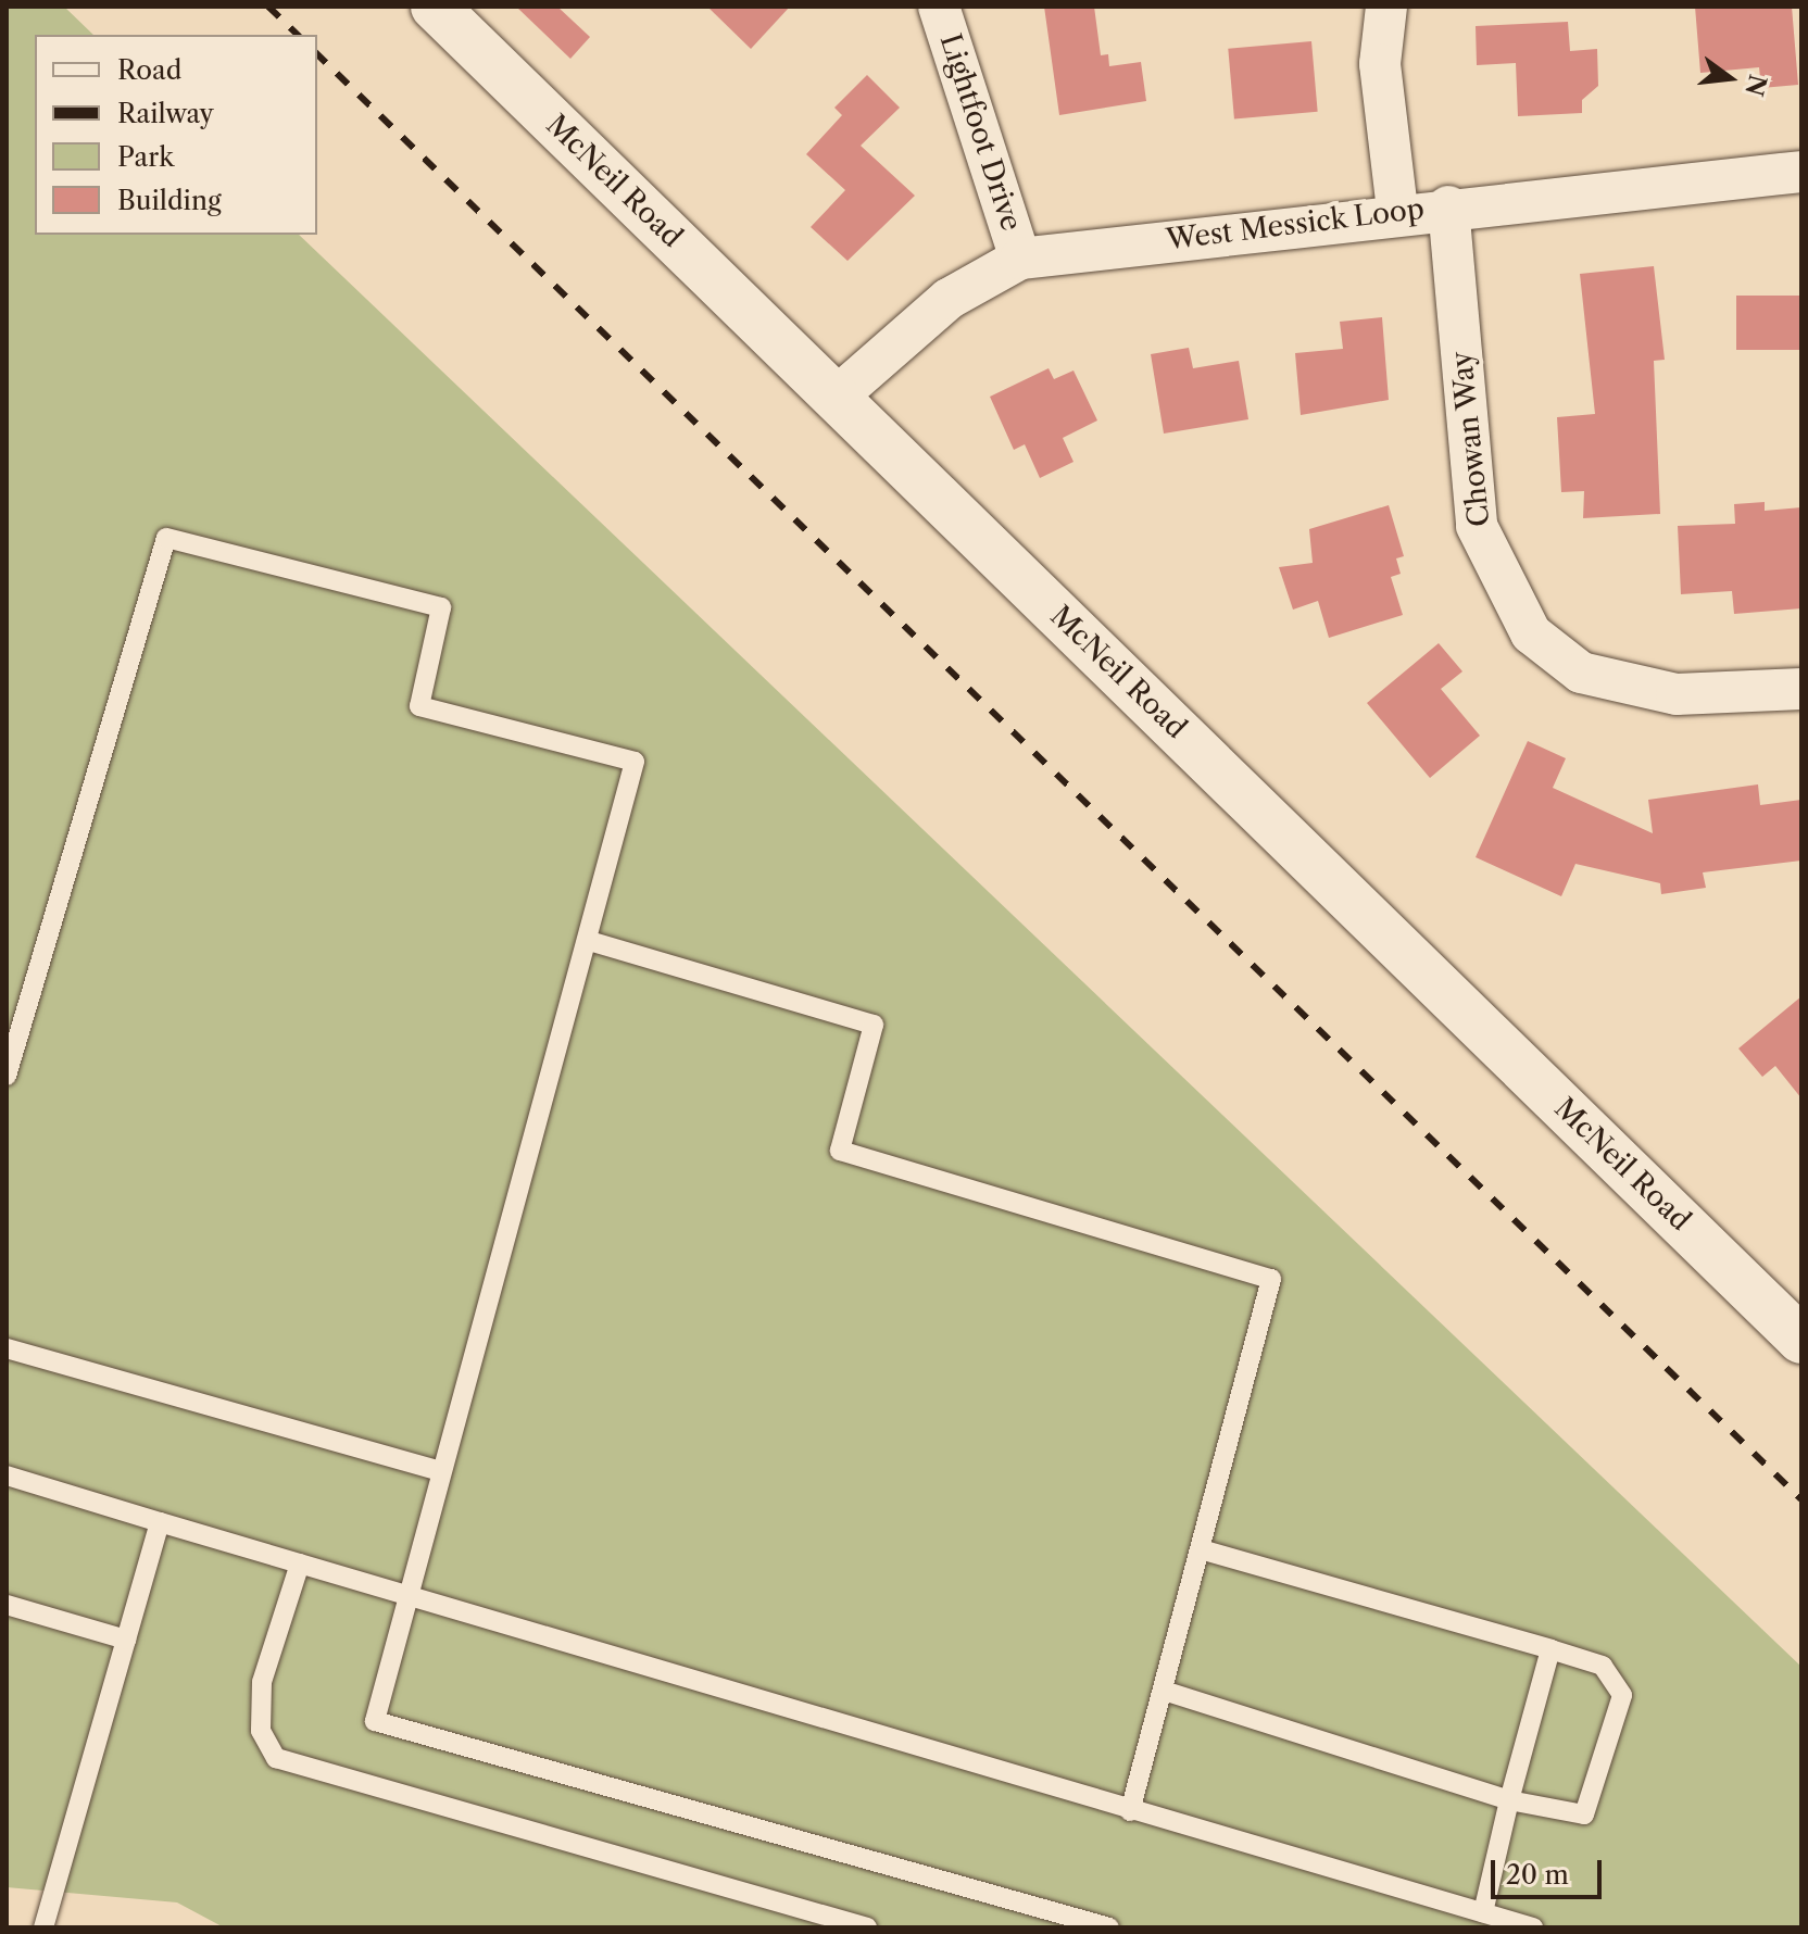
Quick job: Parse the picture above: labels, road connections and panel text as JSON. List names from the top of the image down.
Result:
{
  "streets": {
    "main road": ["McNeil Road"],
    "street": ["Lightfoot Drive", "West Messick Loop", "Chowan Way"]
  },
  "crossings": [
    ["Lightfoot Drive", "West Messick Loop"],
    ["McNeil Road", "West Messick Loop"],
    ["West Messick Loop", "Chowan Way"]
  ],
  "legend": [
    "Road",
    "Railway",
    "Park",
    "Building"
  ],
  "scale_bar": "20 m",
  "north": "right"
}
